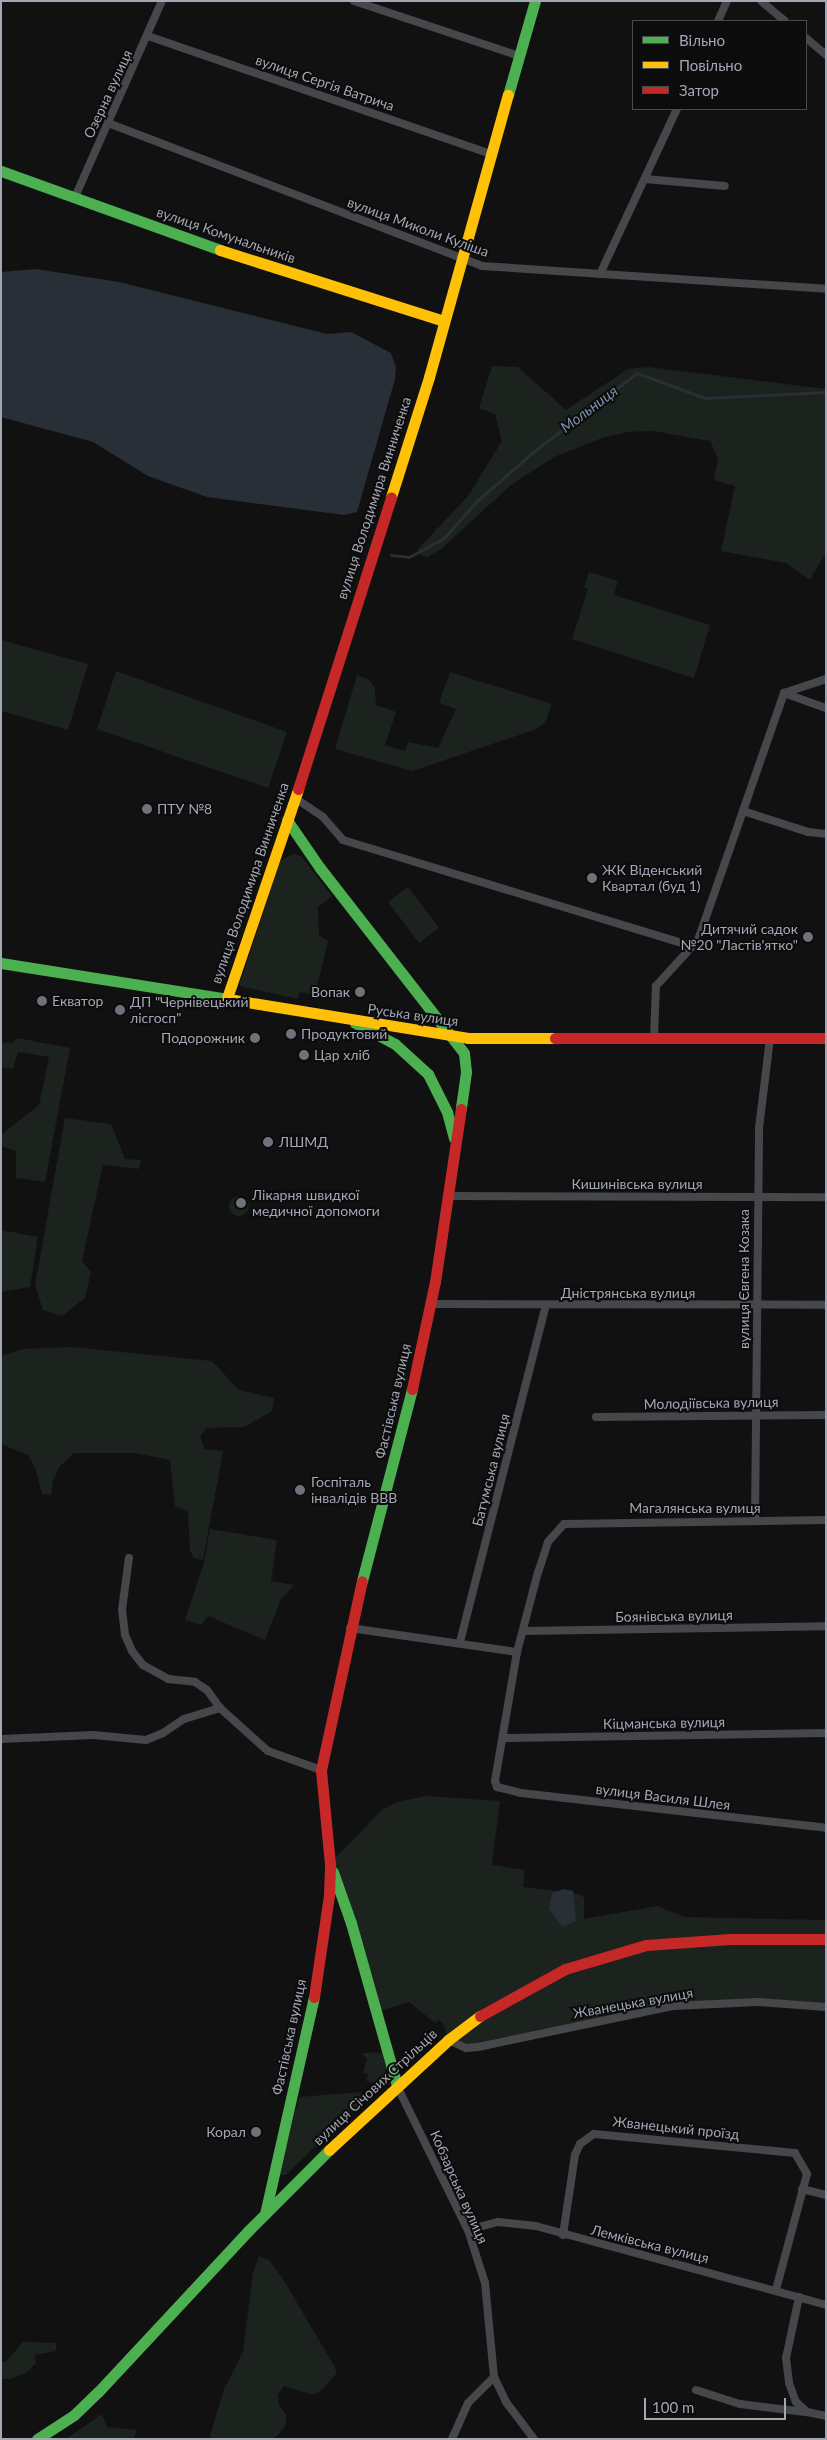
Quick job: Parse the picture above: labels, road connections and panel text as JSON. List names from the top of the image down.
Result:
{
  "streets": {
    "main road": [
      "вулиця Комунальників",
      "вулиця Володимира Винниченка",
      "Руська вулиця",
      "Фастівська вулиця",
      "вулиця Січових Стрільців"
    ],
    "street": [
      "вулиця Сергія Ватрича",
      "Озерна вулиця",
      "вулиця Миколи Куліша",
      "Кишинівська вулиця",
      "вулиця Євгена Козака",
      "Дністрянська вулиця",
      "Молодіївська вулиця",
      "Батумська вулиця",
      "Магалянська вулиця",
      "Боянівська вулиця",
      "Кіцманська вулиця",
      "вулиця Василя Шлея",
      "Жванецька вулиця",
      "Жванецький проїзд",
      "Кобзарська вулиця",
      "Лемківська вулиця"
    ]
  },
  "crossings": [
    ["вулиця Сергія Ватрича", "Озерна вулиця"],
    ["вулиця Сергія Ватрича", "вулиця Володимира Винниченка"],
    ["Озерна вулиця", "вулиця Миколи Куліша"],
    ["Озерна вулиця", "вулиця Комунальників"],
    ["вулиця Миколи Куліша", "вулиця Володимира Винниченка"],
    ["вулиця Комунальників", "вулиця Володимира Винниченка"],
    ["вулиця Володимира Винниченка", "Руська вулиця"],
    ["вулиця Володимира Винниченка", "Фастівська вулиця"],
    ["Руська вулиця", "вулиця Євгена Козака"],
    ["Руська вулиця", "Фастівська вулиця"],
    ["Кишинівська вулиця", "вулиця Євгена Козака"],
    ["Кишинівська вулиця", "Фастівська вулиця"],
    ["вулиця Євгена Козака", "Дністрянська вулиця"],
    ["вулиця Євгена Козака", "Молодіївська вулиця"],
    ["вулиця Євгена Козака", "Магалянська вулиця"],
    ["Дністрянська вулиця", "Фастівська вулиця"],
    ["Дністрянська вулиця", "Батумська вулиця"],
    ["Фастівська вулиця", "вулиця Січових Стрільців"],
    ["Фастівська вулиця", "Кобзарська вулиця"],
    ["Магалянська вулиця", "Боянівська вулиця"],
    ["Кіцманська вулиця", "вулиця Василя Шлея"],
    ["Жванецька вулиця", "вулиця Січових Стрільців"],
    ["вулиця Січових Стрільців", "Кобзарська вулиця"],
    ["Жванецький проїзд", "Лемківська вулиця"],
    ["Кобзарська вулиця", "Лемківська вулиця"]
  ],
  "water": ["Мольниця"],
  "places": [
    "ПТУ №8",
    "ЖК Віденський Квартал (буд 1)",
    "Дитячий садок №20 \"Ластів'ятко\"",
    "Вопак",
    "Екватор",
    "ДП \"Чернівецький лісгосп\"",
    "Продуктовий",
    "Подорожник",
    "Цар хліб",
    "ЛШМД",
    "Лікарня швидкої медичної допомоги",
    "Госпіталь інвалідів ВВВ",
    "Корал"
  ],
  "legend": ["Вільно", "Повільно", "Затор"],
  "scale_bar": "100 m"
}
